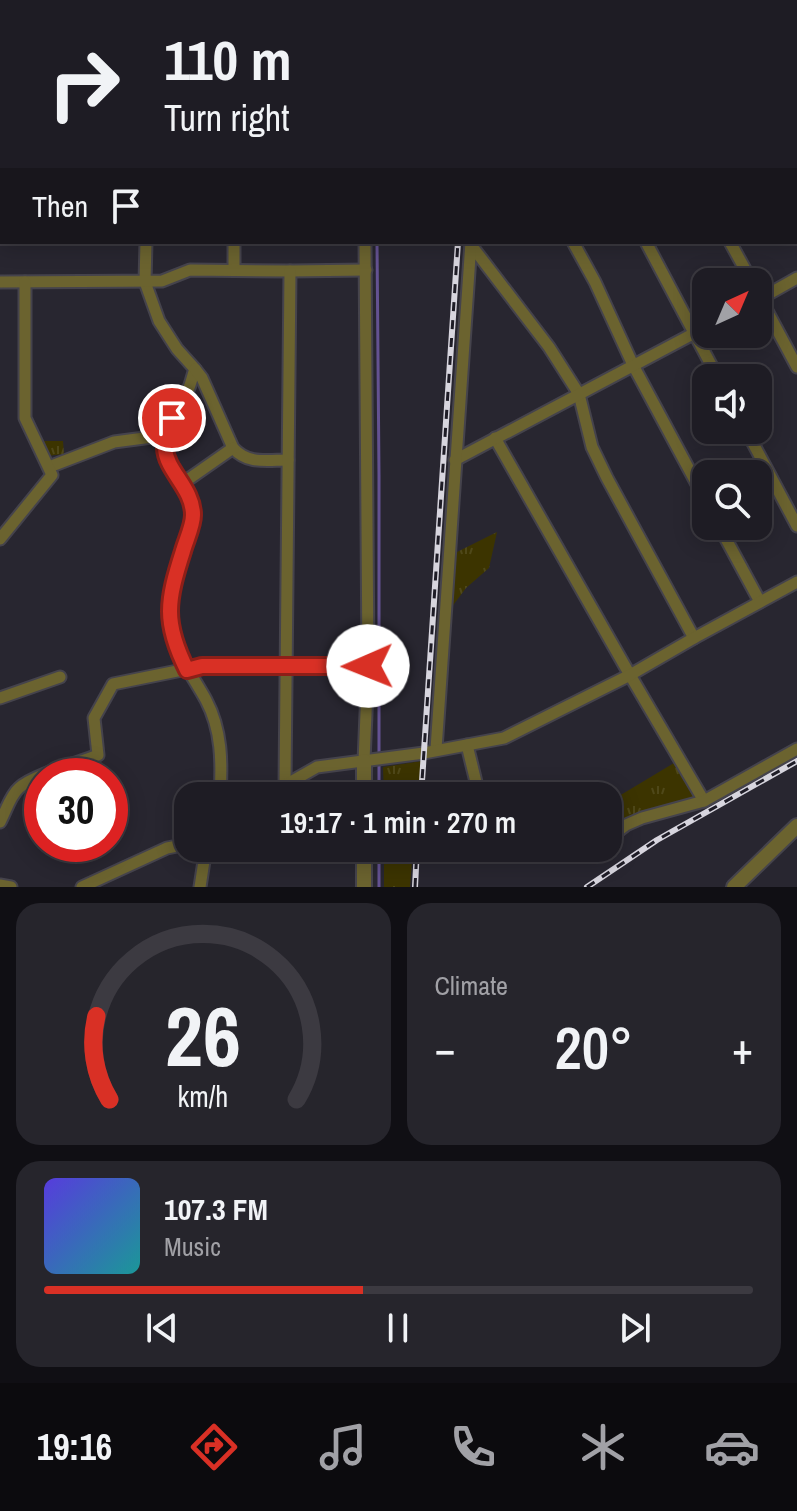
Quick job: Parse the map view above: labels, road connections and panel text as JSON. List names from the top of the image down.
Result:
{
  "north": "top right",
  "page": {
    "turn": ["110 m", "Turn right"],
    "then": "Then",
    "limit": "30",
    "trip": "19:17 · 1 min · 270 m",
    "tile": "Climate",
    "heat": ["−", "20°", "+"],
    "song": ["107.3 FM", "Music"],
    "tabs": "19:16",
    "gauge": ["26", "km/h"]
  }
}
